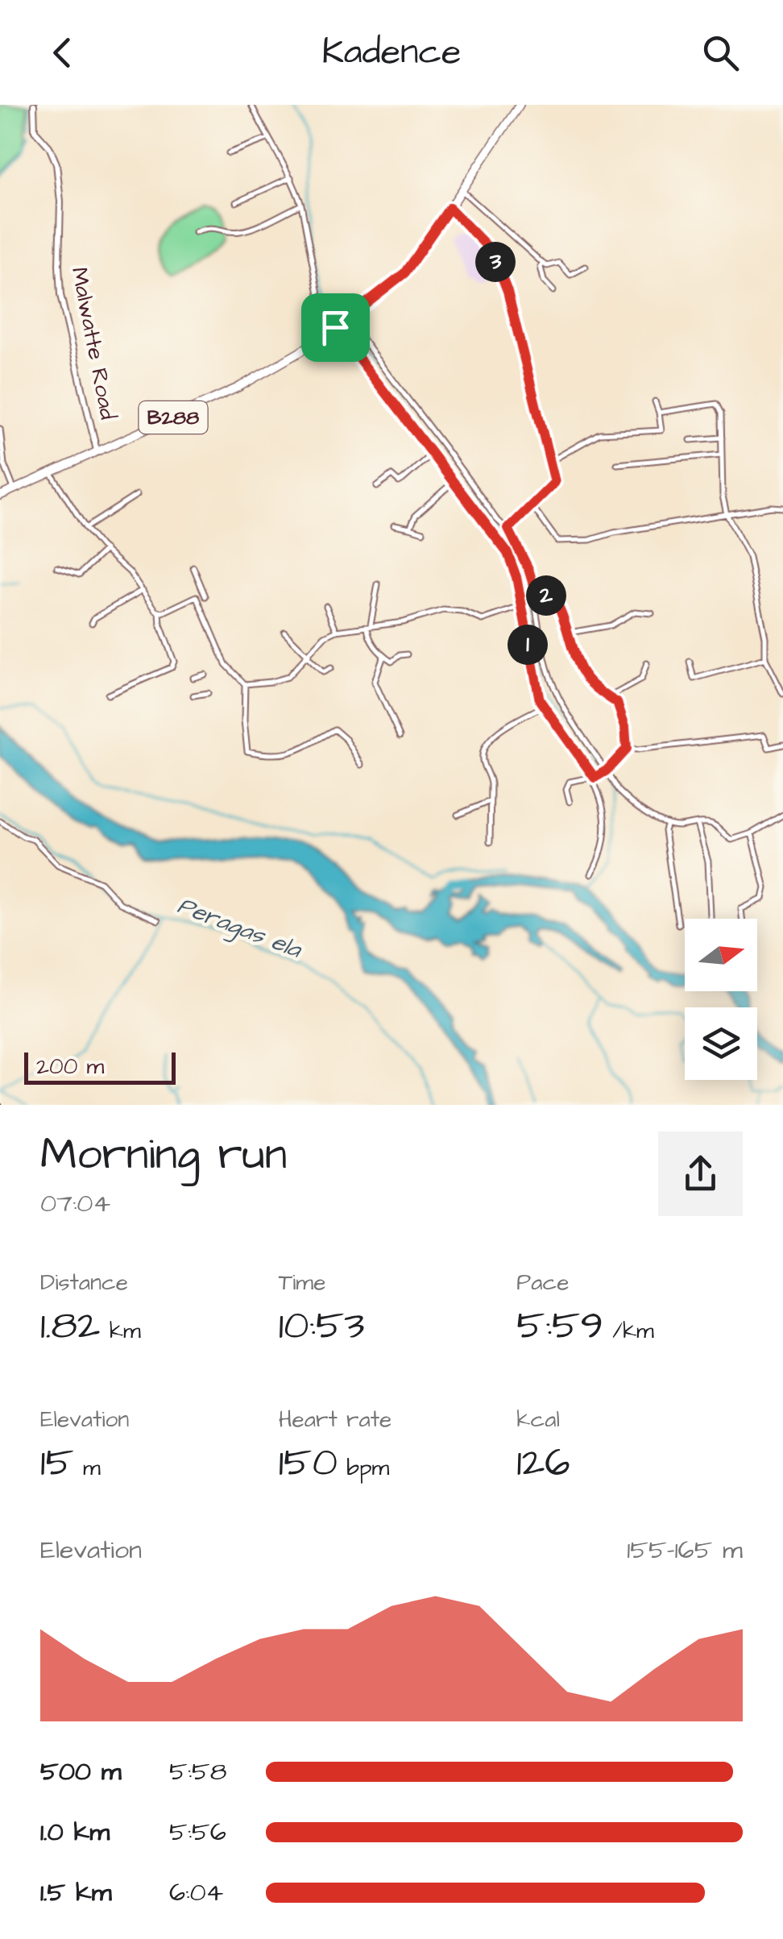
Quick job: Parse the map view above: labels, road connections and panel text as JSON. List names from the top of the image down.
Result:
{
  "streets": {
    "main road": ["B288"],
    "street": ["Malwatte Road"]
  },
  "crossings": [
    ["Malwatte Road", "B288"]
  ],
  "water": ["Peragas ela"],
  "scale_bar": "200 m",
  "north": "right",
  "page": {
    "header": "Kadence",
    "pins": ["3", "2", "1"],
    "scale": "200 m",
    "heading": ["Morning run", "07:04"],
    "stats": [
      ["Distance", "1.82 km"],
      ["Time", "10:53"],
      ["Pace", "5:59 /km"],
      ["Elevation", "15 m"],
      ["Heart rate", "150 bpm"],
      ["kcal", "126"]
    ],
    "chart": ["Elevation", "155–165 m"],
    "list": [
      {
        "name": "500 m",
        "note": "5:58"
      },
      {
        "name": "1.0 km",
        "note": "5:56"
      },
      {
        "name": "1.5 km",
        "note": "6:04"
      }
    ]
  }
}
